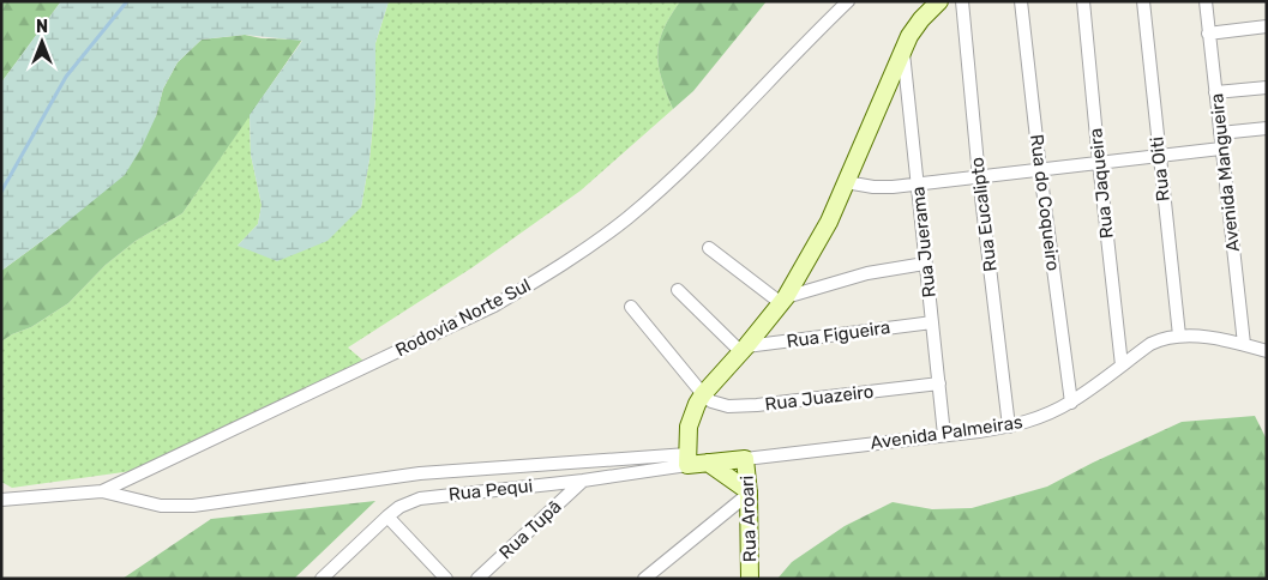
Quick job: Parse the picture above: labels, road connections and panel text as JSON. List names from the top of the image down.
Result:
{
  "streets": {
    "street": [
      "Rua Oiti",
      "Avenida Mangueira",
      "Rua Jaqueira",
      "Rua do Coqueiro",
      "Rua Eucalipto",
      "Rua Juerama",
      "Rodovia Norte Sul",
      "Rua Figueira",
      "Rua Juazeiro",
      "Avenida Palmeiras",
      "Rua Pequi",
      "Rua Aroari",
      "Rua Tupã"
    ]
  },
  "crossings": [
    ["Rua Oiti", "Avenida Palmeiras"],
    ["Avenida Mangueira", "Avenida Palmeiras"],
    ["Rua Jaqueira", "Avenida Palmeiras"],
    ["Rua do Coqueiro", "Avenida Palmeiras"],
    ["Rua Eucalipto", "Avenida Palmeiras"],
    ["Rua Juerama", "Rua Figueira"],
    ["Rua Juerama", "Rua Juazeiro"],
    ["Rua Juerama", "Avenida Palmeiras"],
    ["Avenida Palmeiras", "Rua Aroari"],
    ["Rua Pequi", "Rua Tupã"]
  ],
  "north": "top"
}
